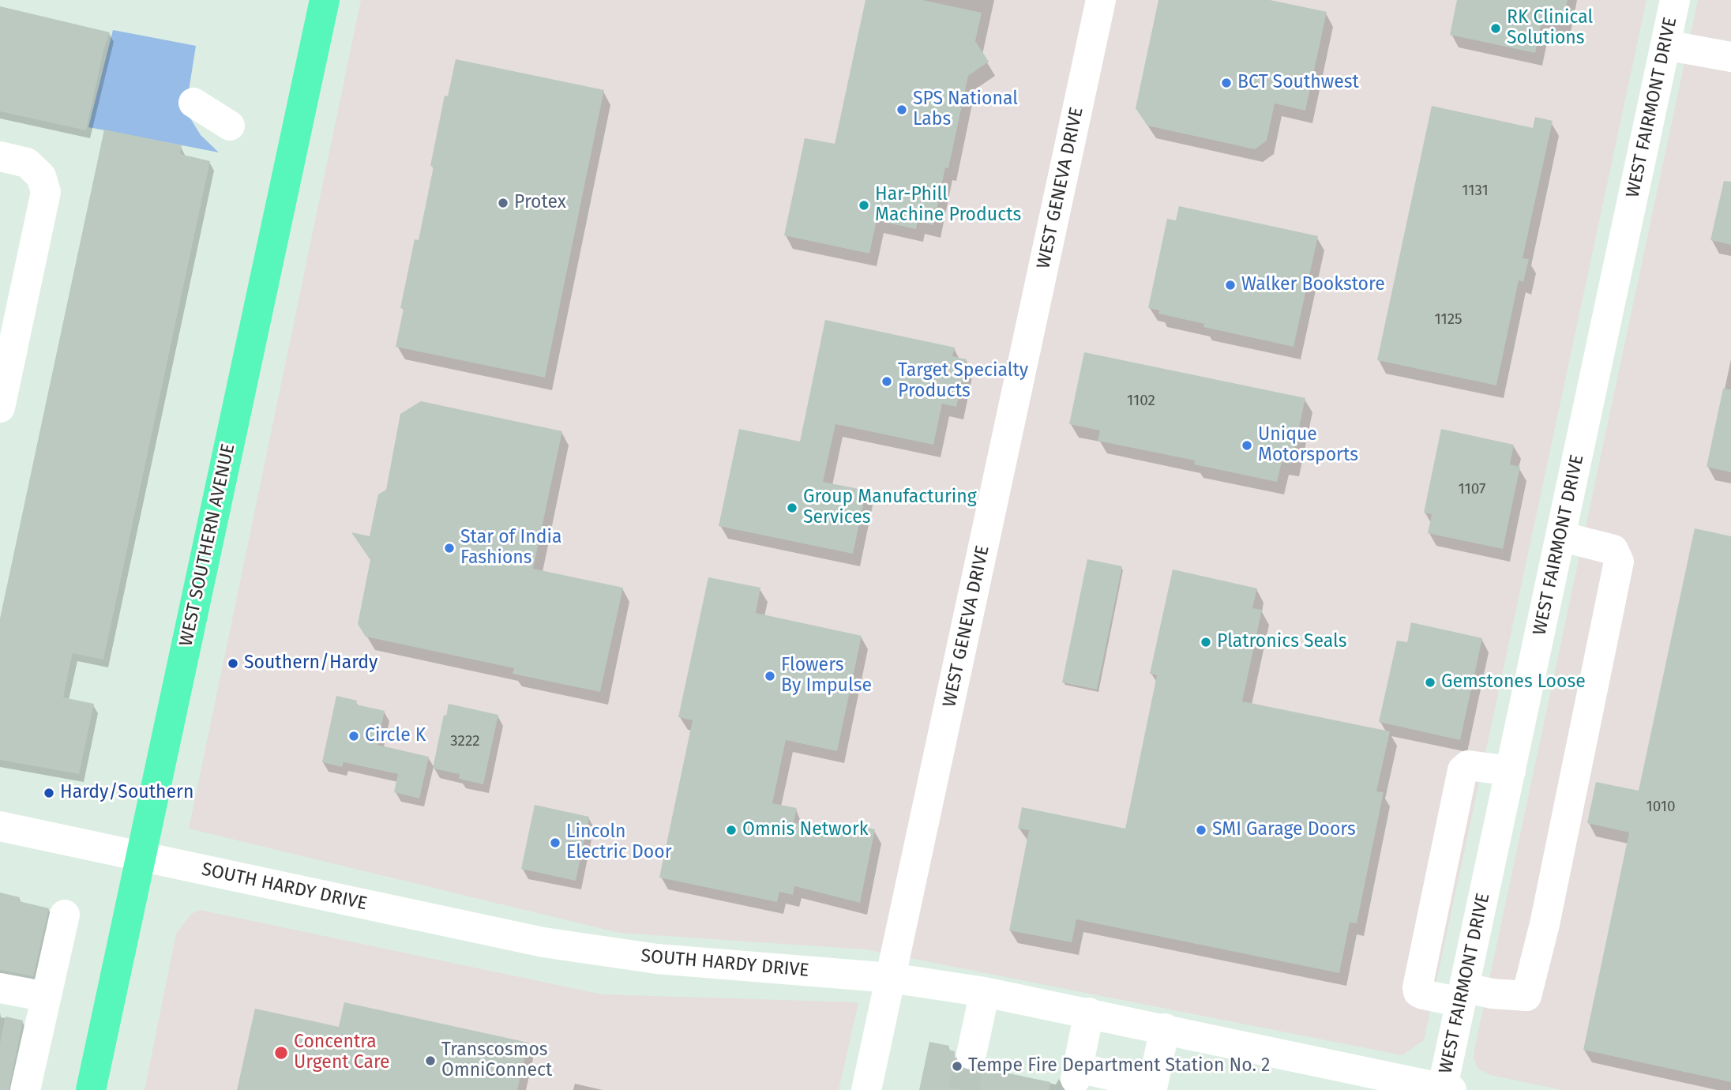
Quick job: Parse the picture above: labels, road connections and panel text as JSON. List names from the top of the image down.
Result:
{
  "streets": {
    "main road": ["WEST SOUTHERN AVENUE"],
    "street": ["WEST FAIRMONT DRIVE", "WEST GENEVA DRIVE", "SOUTH HARDY DRIVE"]
  },
  "crossings": [
    ["WEST FAIRMONT DRIVE", "SOUTH HARDY DRIVE"],
    ["WEST GENEVA DRIVE", "SOUTH HARDY DRIVE"],
    ["WEST SOUTHERN AVENUE", "SOUTH HARDY DRIVE"]
  ],
  "places": [
    "RK Clinical Solutions",
    "BCT Southwest",
    "SPS National Labs",
    "Protex",
    "Har-Phill Machine Products",
    "Walker Bookstore",
    "Target Specialty Products",
    "Unique Motorsports",
    "Group Manufacturing Services",
    "Star of India Fashions",
    "Platronics Seals",
    "Southern/Hardy",
    "Flowers By Impulse",
    "Gemstones Loose",
    "Circle K",
    "Hardy/Southern",
    "Omnis Network",
    "SMI Garage Doors",
    "Lincoln Electric Door",
    "Concentra Urgent Care",
    "Transcosmos OmniConnect",
    "Tempe Fire Department Station No. 2"
  ],
  "house_numbers": [
    "1131",
    "1125",
    "1102",
    "1107",
    "3222",
    "1010"
  ]
}
